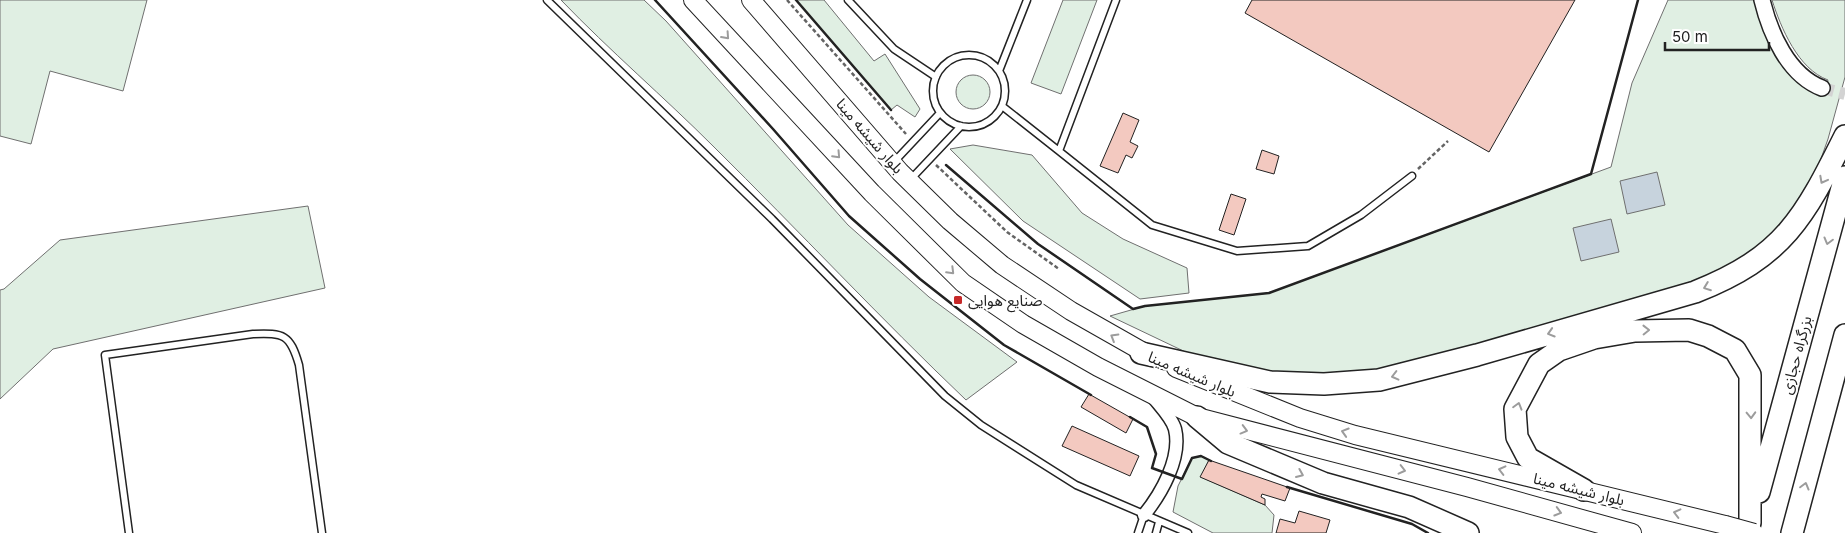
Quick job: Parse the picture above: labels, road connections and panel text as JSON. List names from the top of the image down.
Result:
{
  "streets": {
    "highway": ["بزرگراه حجازی"],
    "main road": ["بلوار شیشه مینا"]
  },
  "crossings": [
    ["بلوار شیشه مینا", "بزرگراه حجازی"]
  ],
  "places": {
    "transit": ["صنایع هوایی"]
  },
  "scale_bar": "50 m"
}
